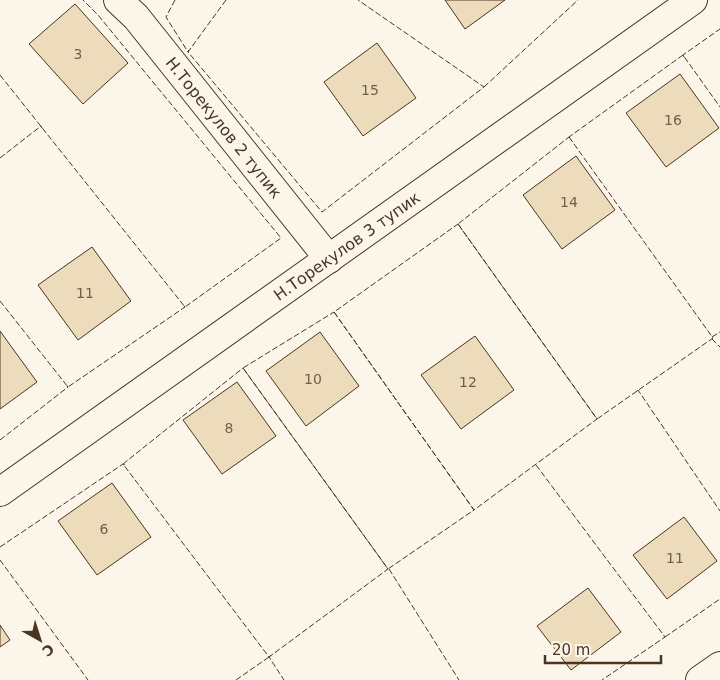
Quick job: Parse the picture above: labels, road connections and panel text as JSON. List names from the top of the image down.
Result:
{
  "streets": {
    "street": ["Н.Торекулов 2 тупик", "Н.Торекулов 3 тупик"]
  },
  "crossings": [
    ["Н.Торекулов 2 тупик", "Н.Торекулов 3 тупик"]
  ],
  "house_numbers": [
    "3",
    "15",
    "16",
    "14",
    "11",
    "10",
    "12",
    "8",
    "6",
    "11"
  ],
  "scale_bar": "20 m",
  "north": "bottom right"
}
